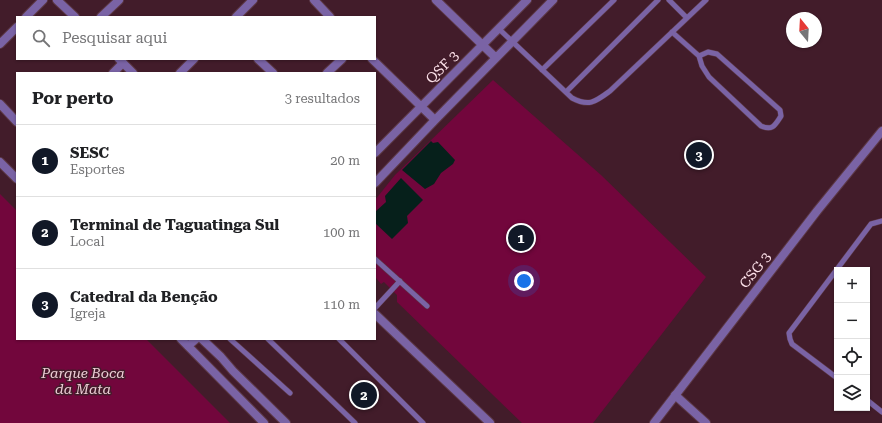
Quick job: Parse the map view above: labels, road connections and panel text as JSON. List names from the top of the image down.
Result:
{
  "streets": {
    "street": ["QSF 3", "CSG 3"]
  },
  "parks": ["Parque Boca da Mata"],
  "north": "top",
  "page": {
    "search": "Pesquisar aqui",
    "heading": ["Por perto", "3 resultados"],
    "list": [
      {
        "mark": "1",
        "name": "SESC",
        "note": "Esportes",
        "value": "20 m"
      },
      {
        "mark": "2",
        "name": "Terminal de Taguatinga Sul",
        "note": "Local",
        "value": "100 m"
      },
      {
        "mark": "3",
        "name": "Catedral da Benção",
        "note": "Igreja",
        "value": "110 m"
      }
    ],
    "pins": ["3", "1", "2"],
    "map_buttons": ["+", "−"]
  }
}
